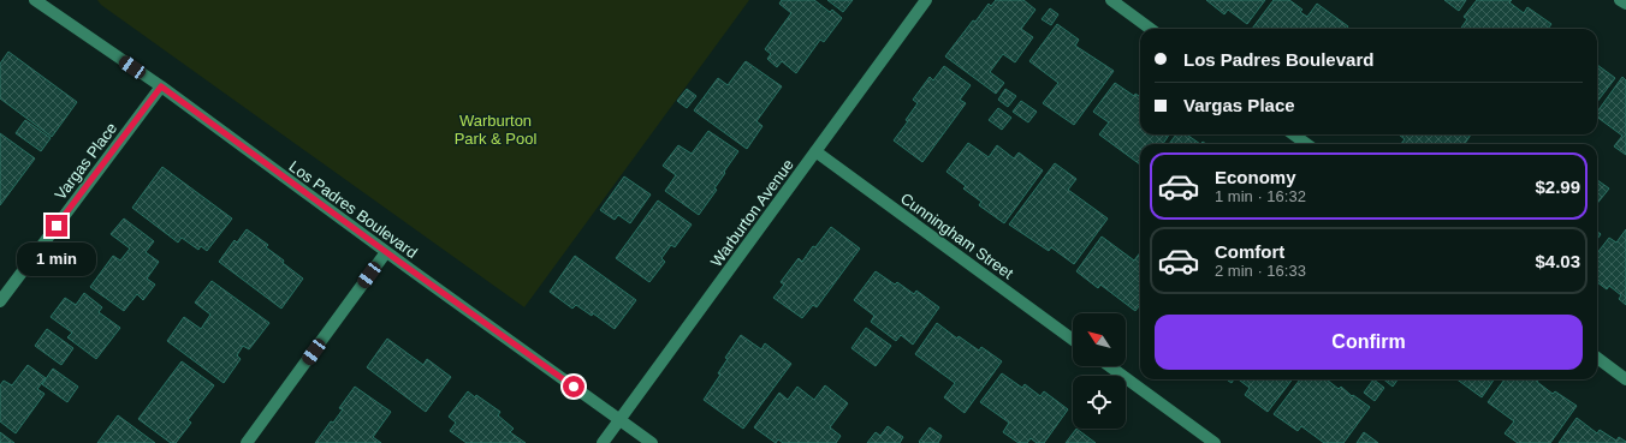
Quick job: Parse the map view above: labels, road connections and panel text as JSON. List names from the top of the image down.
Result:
{
  "streets": {
    "street": [
      "Vargas Place",
      "Los Padres Boulevard",
      "Warburton Avenue",
      "Cunningham Street"
    ]
  },
  "crossings": [
    ["Vargas Place", "Los Padres Boulevard"],
    ["Los Padres Boulevard", "Warburton Avenue"],
    ["Warburton Avenue", "Cunningham Street"]
  ],
  "parks": ["Warburton Park & Pool"],
  "north": "top left",
  "page": {
    "banner": ["Los Padres Boulevard", "Vargas Place"],
    "list": [
      {
        "name": "Economy",
        "note": "1 min · 16:32",
        "value": "$2.99"
      },
      {
        "name": "Comfort",
        "note": "2 min · 16:33",
        "value": "$4.03"
      }
    ],
    "bubble": "1 min",
    "buttons": "Confirm"
  }
}
